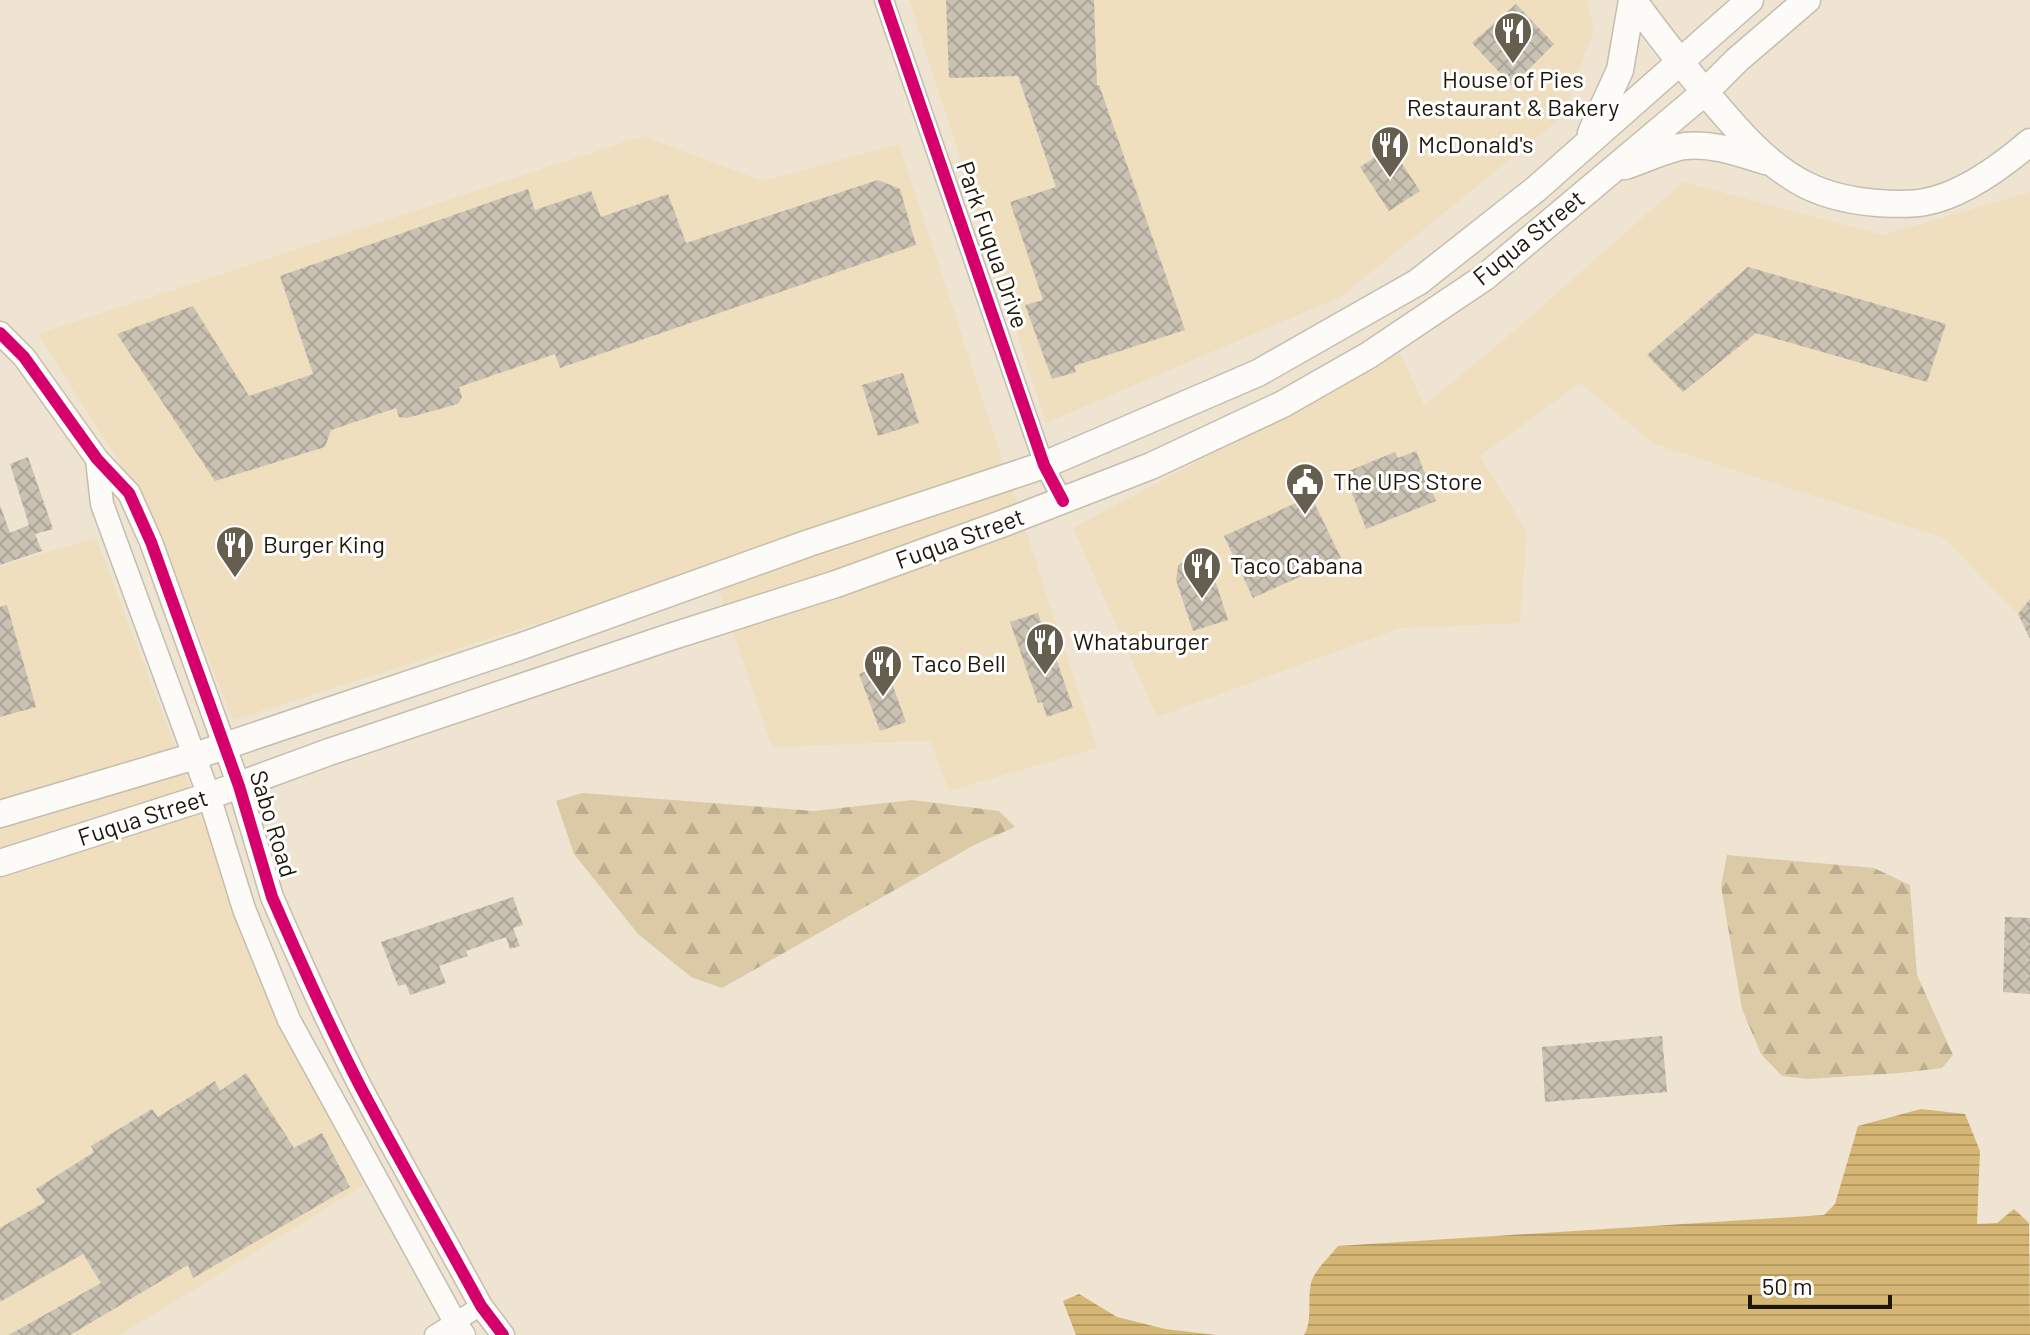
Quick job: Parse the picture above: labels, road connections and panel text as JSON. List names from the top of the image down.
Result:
{
  "streets": {
    "main road": ["Fuqua Street"],
    "street": ["Park Fuqua Drive", "Sabo Road"]
  },
  "crossings": [
    ["Fuqua Street", "Park Fuqua Drive"],
    ["Fuqua Street", "Sabo Road"]
  ],
  "places": {
    "restaurant": [
      "House of Pies Restaurant & Bakery",
      "McDonald's",
      "Burger King",
      "Taco Cabana",
      "Whataburger",
      "Taco Bell"
    ],
    "public building": ["The UPS Store"]
  },
  "scale_bar": "50 m"
}
